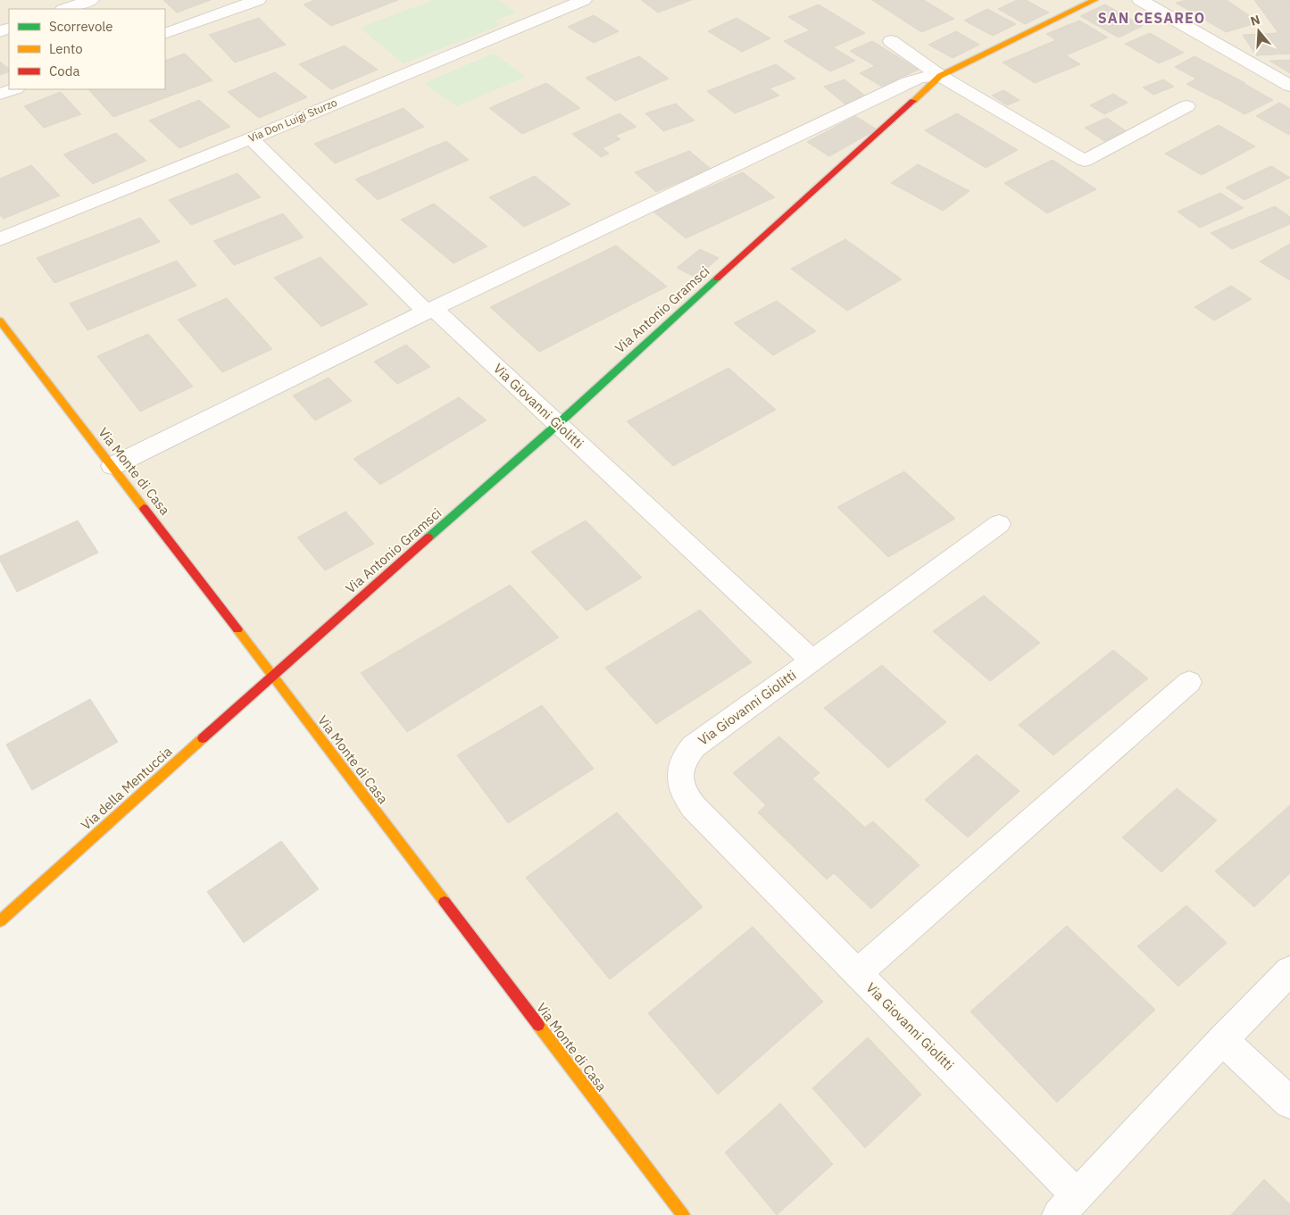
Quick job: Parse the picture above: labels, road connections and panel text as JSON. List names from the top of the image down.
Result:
{
  "streets": {
    "street": [
      "Via Don Luigi Sturzo",
      "Via Antonio Gramsci",
      "Via Giovanni Giolitti",
      "Via Monte di Casa",
      "Via della Mentuccia"
    ]
  },
  "crossings": [
    ["Via Don Luigi Sturzo", "Via Giovanni Giolitti"],
    ["Via Antonio Gramsci", "Via Giovanni Giolitti"],
    ["Via Antonio Gramsci", "Via Monte di Casa"],
    ["Via Antonio Gramsci", "Via della Mentuccia"],
    ["Via Monte di Casa", "Via della Mentuccia"]
  ],
  "districts": ["SAN CESAREO"],
  "legend": ["Scorrevole", "Lento", "Coda"],
  "north": "top"
}
